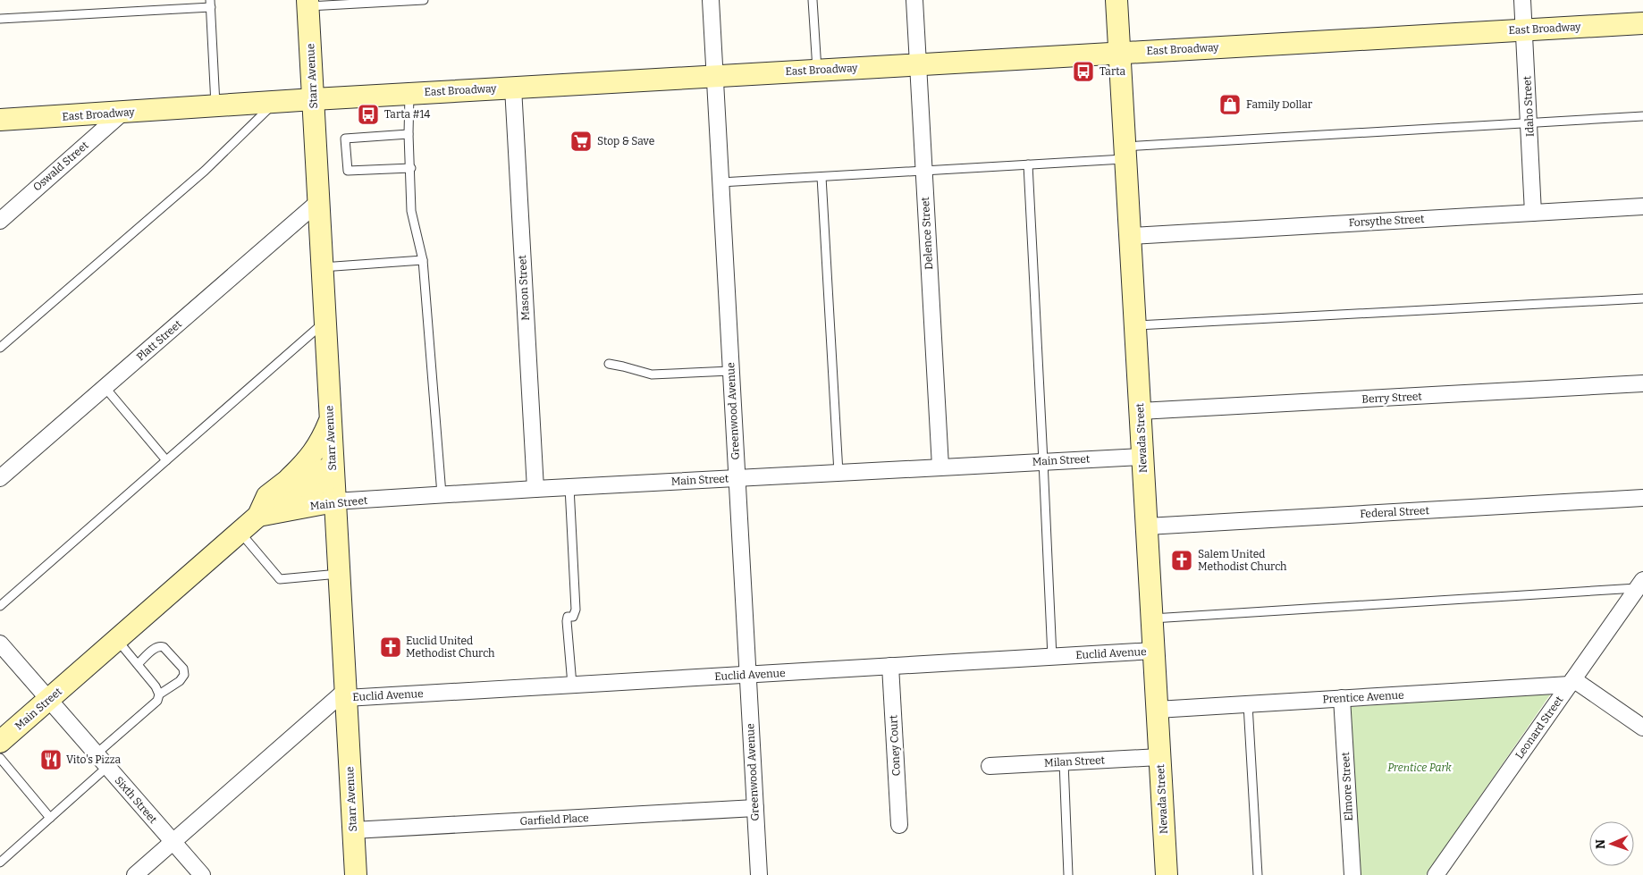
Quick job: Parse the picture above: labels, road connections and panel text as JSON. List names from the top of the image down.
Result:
{
  "streets": {
    "street": [
      "East Broadway",
      "Starr Avenue",
      "Idaho Street",
      "Oswald Street",
      "Forsythe Street",
      "Delence Street",
      "Mason Street",
      "Platt Street",
      "Berry Street",
      "Greenwood Avenue",
      "Nevada Street",
      "Main Street",
      "Federal Street",
      "Euclid Avenue",
      "Prentice Avenue",
      "Leonard Street",
      "Coney Court",
      "Milan Street",
      "Elmore Street",
      "Sixth Street",
      "Garfield Place"
    ]
  },
  "crossings": [
    ["East Broadway", "Starr Avenue"],
    ["East Broadway", "Idaho Street"],
    ["East Broadway", "Oswald Street"],
    ["East Broadway", "Delence Street"],
    ["East Broadway", "Mason Street"],
    ["East Broadway", "Greenwood Avenue"],
    ["East Broadway", "Nevada Street"],
    ["Starr Avenue", "Platt Street"],
    ["Starr Avenue", "Main Street"],
    ["Starr Avenue", "Euclid Avenue"],
    ["Starr Avenue", "Garfield Place"],
    ["Idaho Street", "Forsythe Street"],
    ["Forsythe Street", "Nevada Street"],
    ["Delence Street", "Main Street"],
    ["Mason Street", "Main Street"],
    ["Berry Street", "Nevada Street"],
    ["Greenwood Avenue", "Main Street"],
    ["Greenwood Avenue", "Euclid Avenue"],
    ["Greenwood Avenue", "Garfield Place"],
    ["Nevada Street", "Main Street"],
    ["Nevada Street", "Federal Street"],
    ["Nevada Street", "Euclid Avenue"],
    ["Nevada Street", "Prentice Avenue"],
    ["Nevada Street", "Milan Street"],
    ["Main Street", "Sixth Street"],
    ["Euclid Avenue", "Coney Court"],
    ["Euclid Avenue", "Sixth Street"],
    ["Prentice Avenue", "Leonard Street"],
    ["Prentice Avenue", "Elmore Street"]
  ],
  "parks": ["Prentice Park"],
  "places": {
    "bus stop": ["Tarta", "Tarta #14"],
    "shop": ["Family Dollar"],
    "supermarket": ["Stop & Save"],
    "church": ["Salem United Methodist Church", "Euclid United Methodist Church"],
    "restaurant": ["Vito's Pizza"]
  },
  "north": "left"
}
